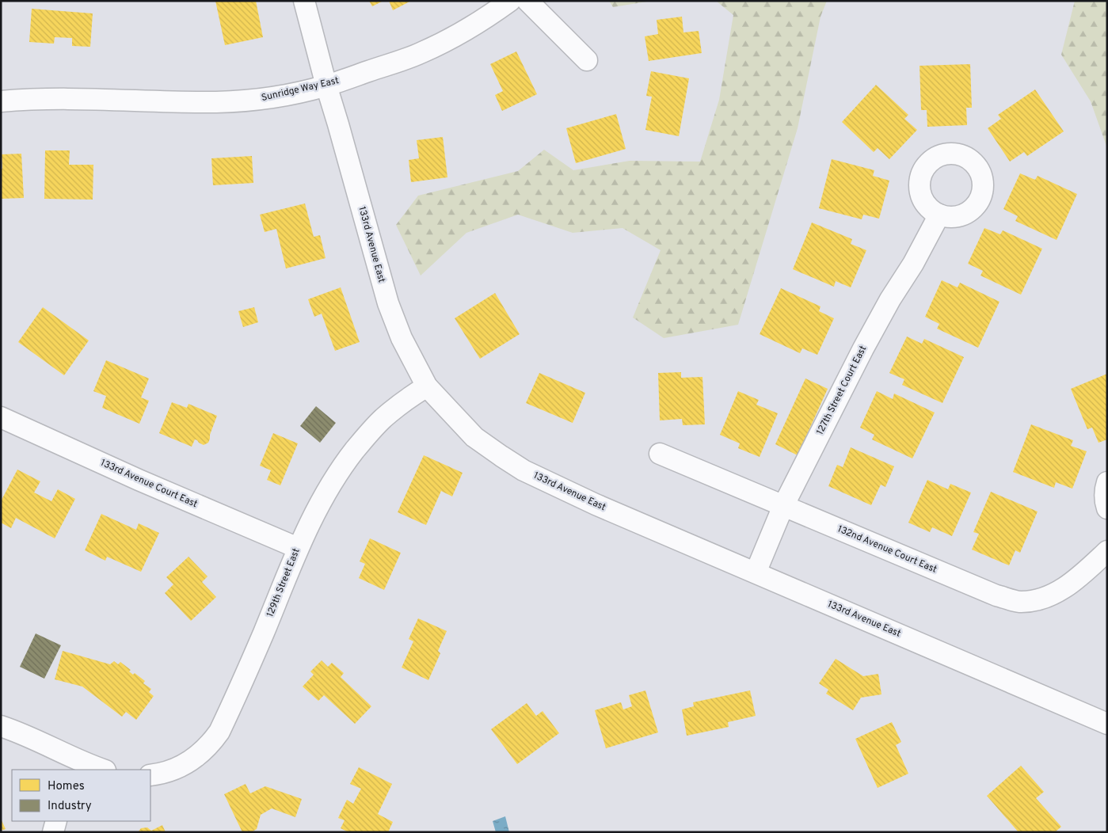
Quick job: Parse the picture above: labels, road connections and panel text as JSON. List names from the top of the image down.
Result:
{
  "streets": {
    "street": [
      "Sunridge Way East",
      "133rd Avenue East",
      "127th Street Court East",
      "133rd Avenue Court East",
      "132nd Avenue Court East",
      "129th Street East"
    ]
  },
  "crossings": [
    ["Sunridge Way East", "133rd Avenue East"],
    ["133rd Avenue East", "127th Street Court East"],
    ["133rd Avenue East", "129th Street East"],
    ["127th Street Court East", "132nd Avenue Court East"],
    ["133rd Avenue Court East", "129th Street East"]
  ],
  "legend": ["Homes", "Industry"]
}
